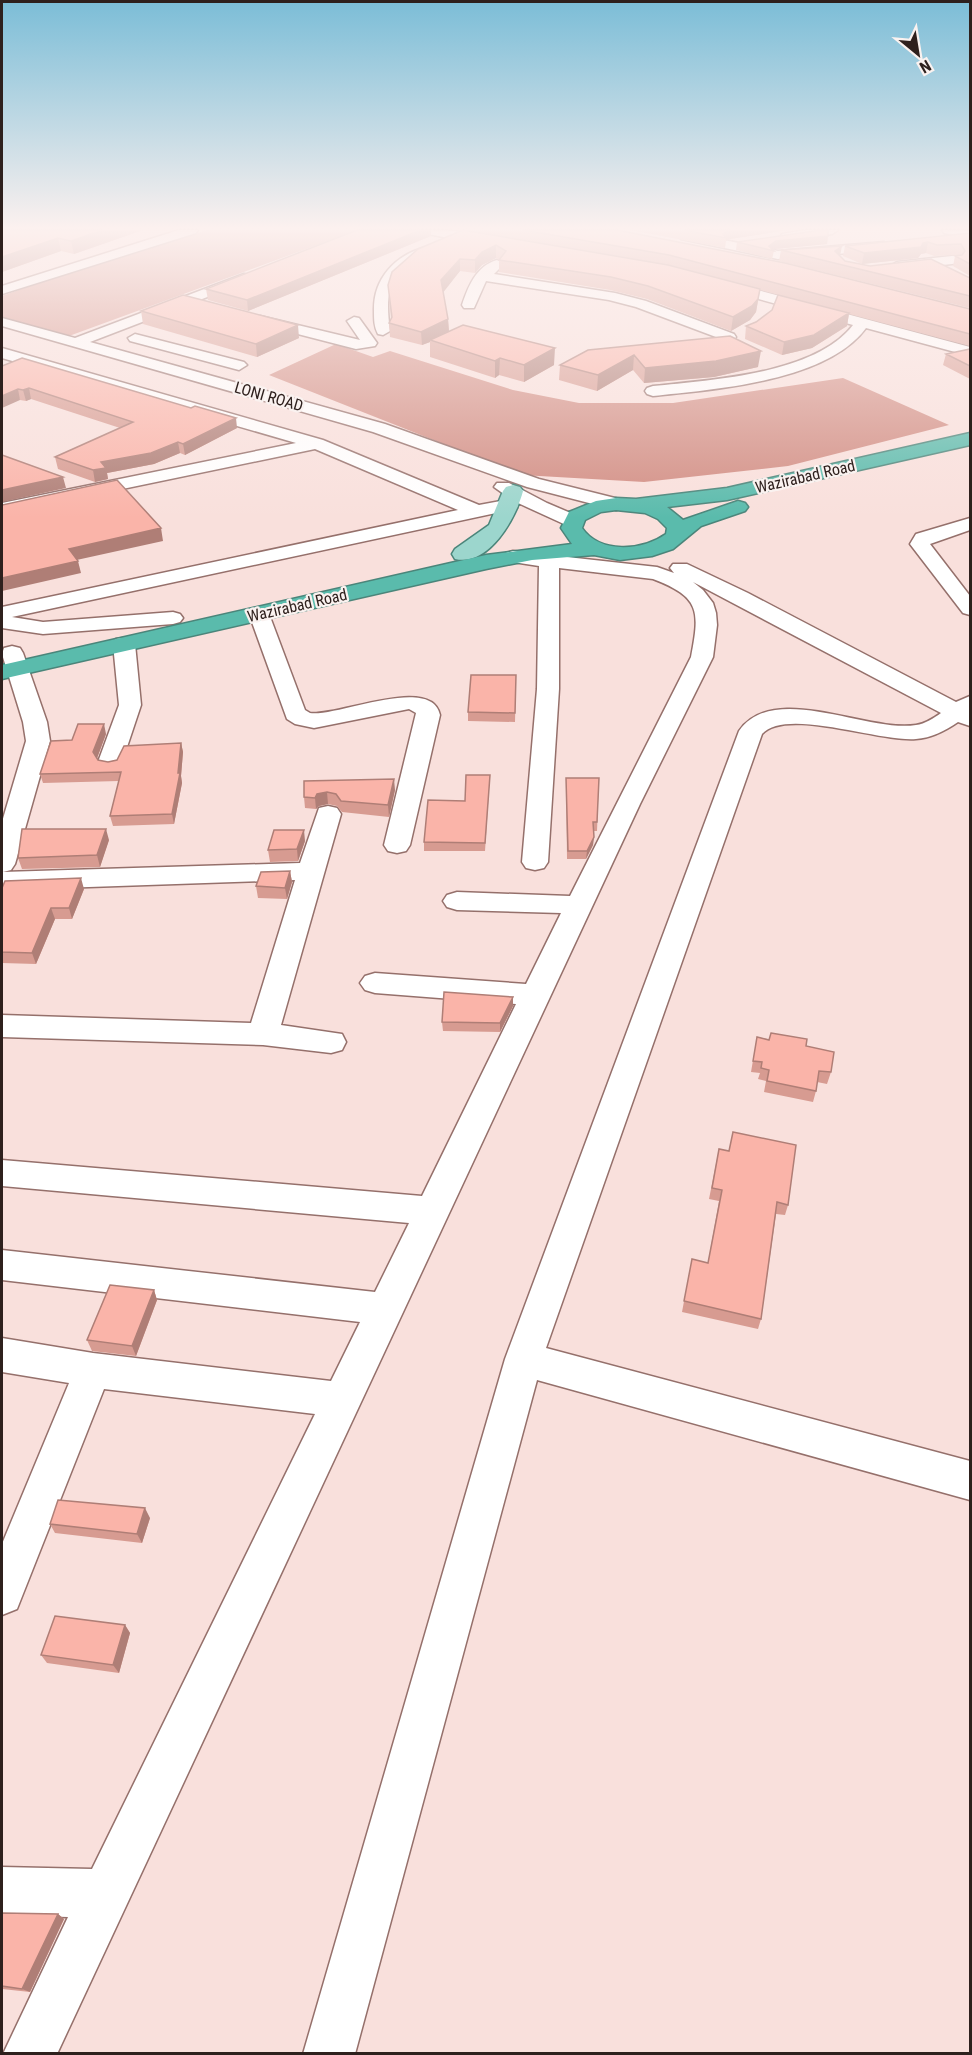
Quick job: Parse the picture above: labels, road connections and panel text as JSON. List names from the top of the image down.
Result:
{
  "streets": {
    "highway": ["Wazirabad Road"],
    "street": ["LONI ROAD"]
  },
  "crossings": [
    ["LONI ROAD", "Wazirabad Road"]
  ],
  "north": "bottom right"
}
